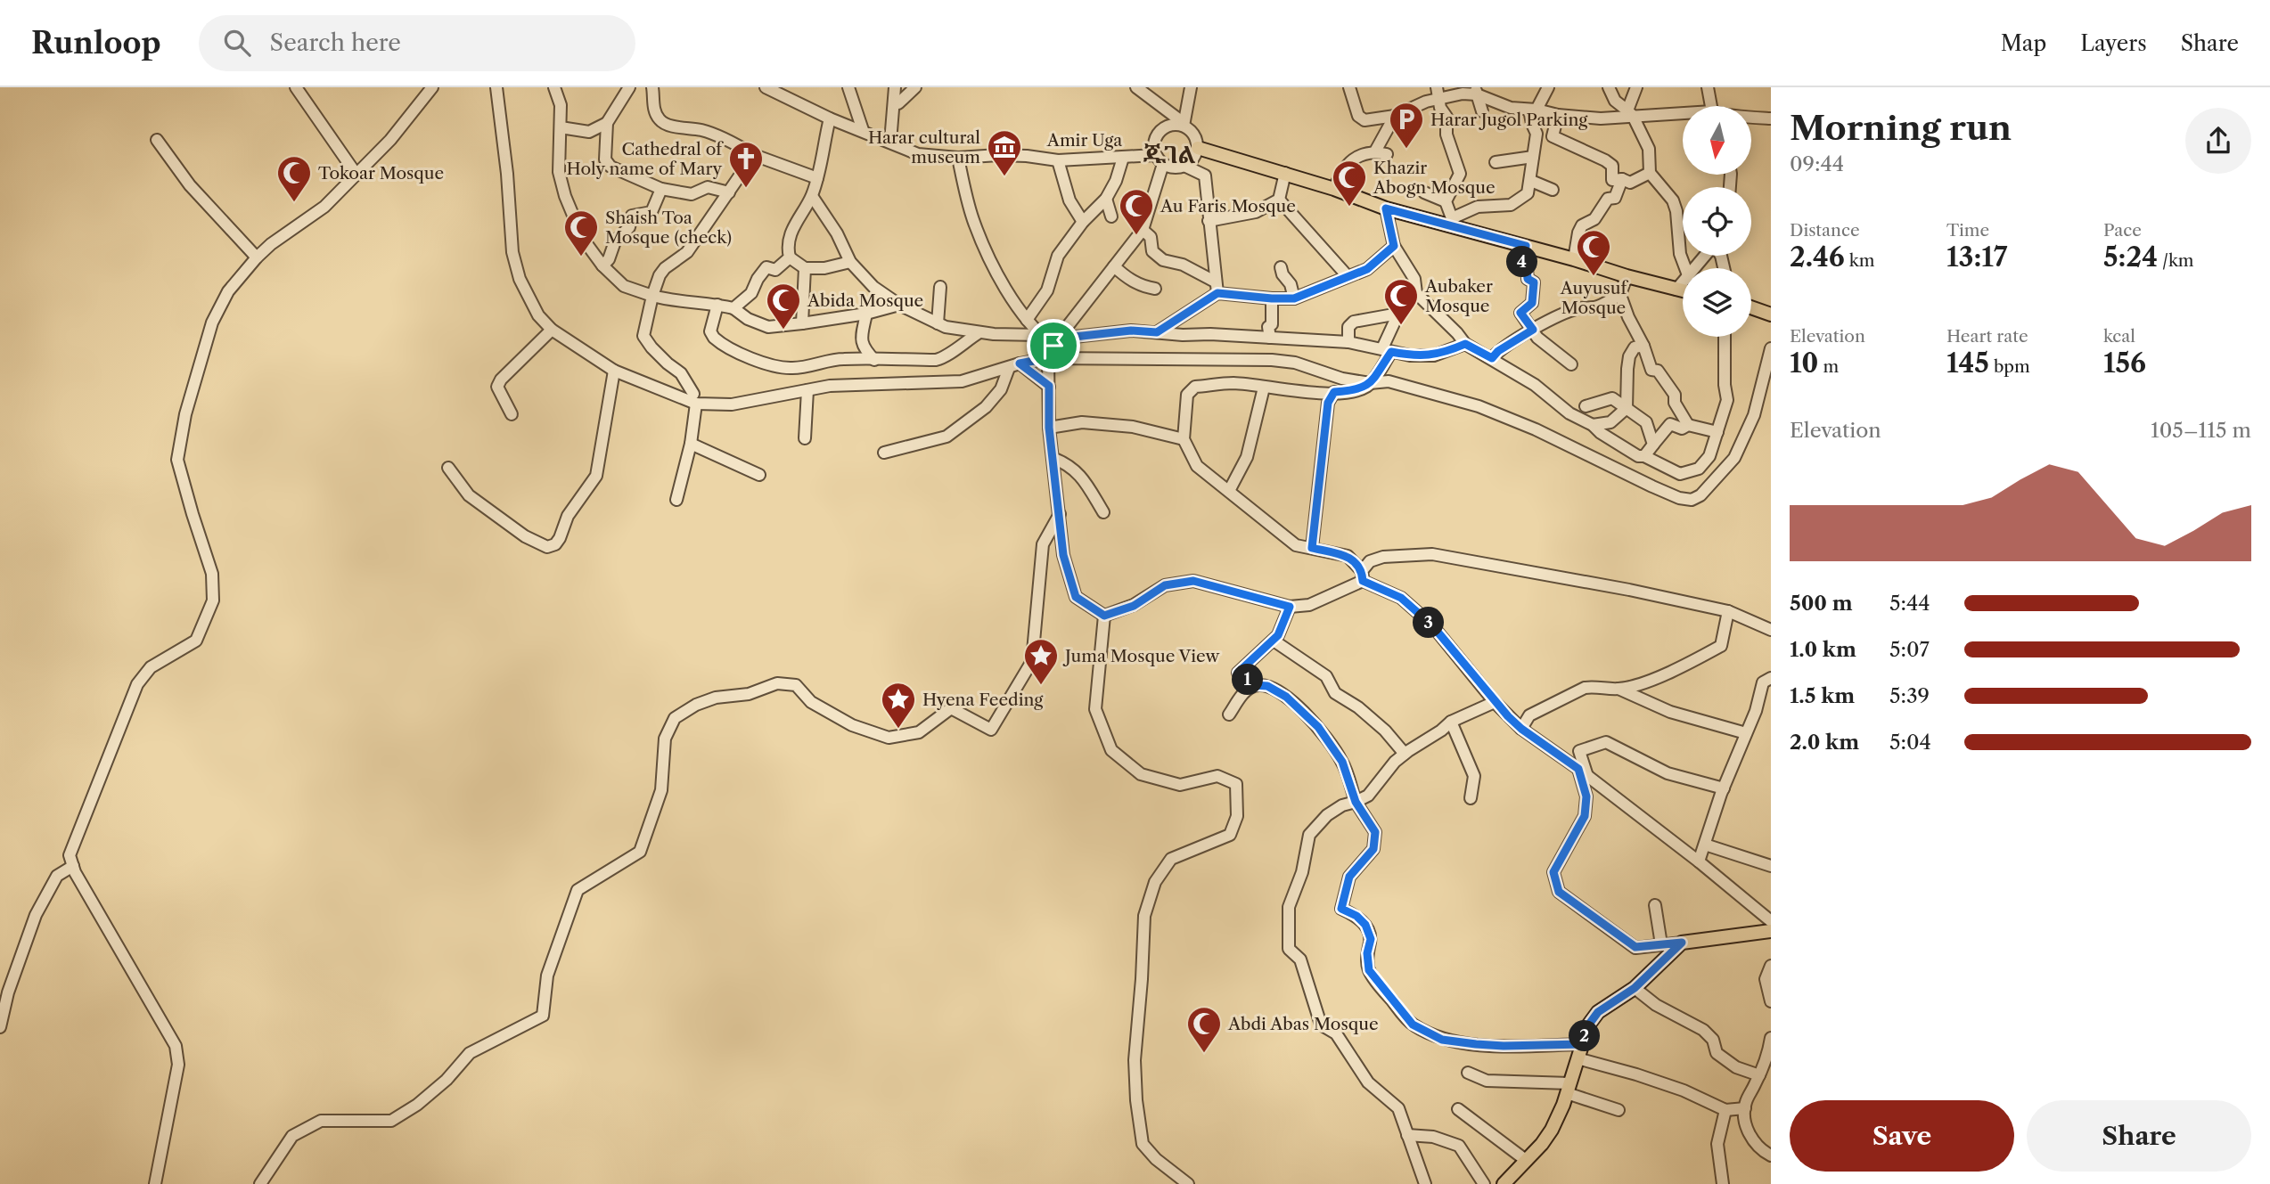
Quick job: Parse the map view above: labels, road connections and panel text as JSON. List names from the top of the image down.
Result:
{
  "streets": {
    "street": ["Amir Uga"]
  },
  "districts": ["ጁገል"],
  "places": {
    "parking": ["Harar Jugol Parking"],
    "museum": ["Harar cultural museum"],
    "church": ["Cathedral of Holy name of Mary"],
    "mosque": [
      "Tokoar Mosque",
      "Khazir Abogn Mosque",
      "Au Faris Mosque",
      "Shaish Toa Mosque (check)",
      "Auyusuf Mosque",
      "Aubaker Mosque",
      "Abida Mosque",
      "Abdi Abas Mosque"
    ],
    "place": ["Juma Mosque View", "Hyena Feeding"]
  },
  "north": "bottom",
  "page": {
    "header": "Runloop",
    "search": "Search here",
    "nav": ["Map", "Layers", "Share"],
    "heading": ["Morning run", "09:44"],
    "stats": [
      ["Distance", "2.46 km"],
      ["Time", "13:17"],
      ["Pace", "5:24 /km"],
      ["Elevation", "10 m"],
      ["Heart rate", "145 bpm"],
      ["kcal", "156"]
    ],
    "pins": [
      "4",
      "3",
      "1",
      "2"
    ],
    "chart": ["Elevation", "105–115 m"],
    "list": [
      {
        "name": "500 m",
        "note": "5:44"
      },
      {
        "name": "1.0 km",
        "note": "5:07"
      },
      {
        "name": "1.5 km",
        "note": "5:39"
      },
      {
        "name": "2.0 km",
        "note": "5:04"
      }
    ],
    "buttons": ["Save", "Share"]
  }
}
